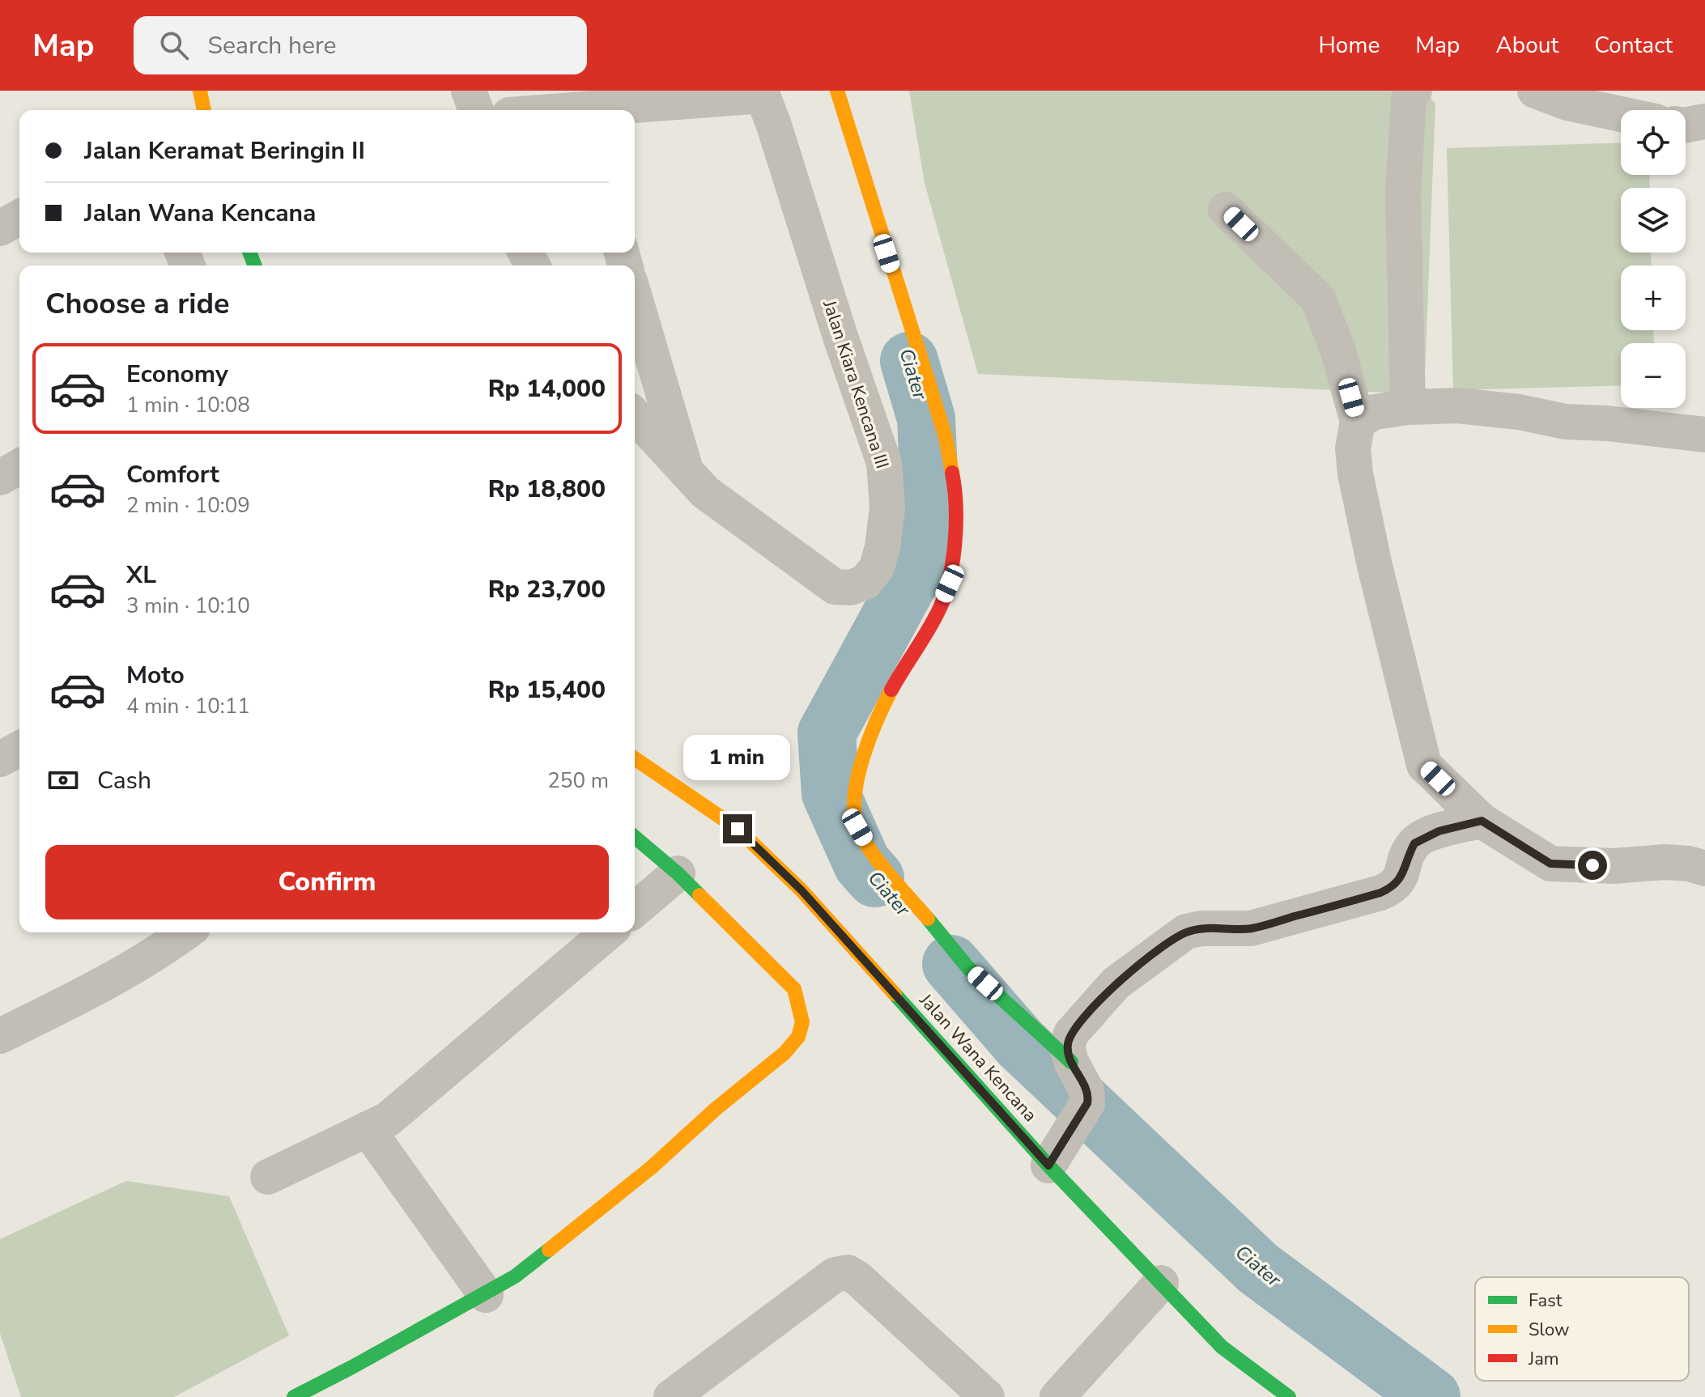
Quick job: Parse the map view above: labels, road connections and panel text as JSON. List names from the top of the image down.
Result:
{
  "streets": {
    "street": ["Jalan Kiara Kencana III", "Jalan Wana Kencana"]
  },
  "water": ["Ciater"],
  "legend": ["Fast", "Slow", "Jam"],
  "page": {
    "header": "Map",
    "search": "Search here",
    "nav": [
      "Home",
      "Map",
      "About",
      "Contact"
    ],
    "map_buttons": ["+", "−"],
    "banner": ["Jalan Keramat Beringin II", "Jalan Wana Kencana"],
    "heading": "Choose a ride",
    "list": [
      {
        "name": "Economy",
        "note": "1 min · 10:08",
        "value": "Rp 14,000"
      },
      {
        "name": "Comfort",
        "note": "2 min · 10:09",
        "value": "Rp 18,800"
      },
      {
        "name": "XL",
        "note": "3 min · 10:10",
        "value": "Rp 23,700"
      },
      {
        "name": "Moto",
        "note": "4 min · 10:11",
        "value": "Rp 15,400"
      }
    ],
    "bubble": "1 min",
    "pay": ["Cash", "250 m"],
    "buttons": "Confirm"
  }
}
